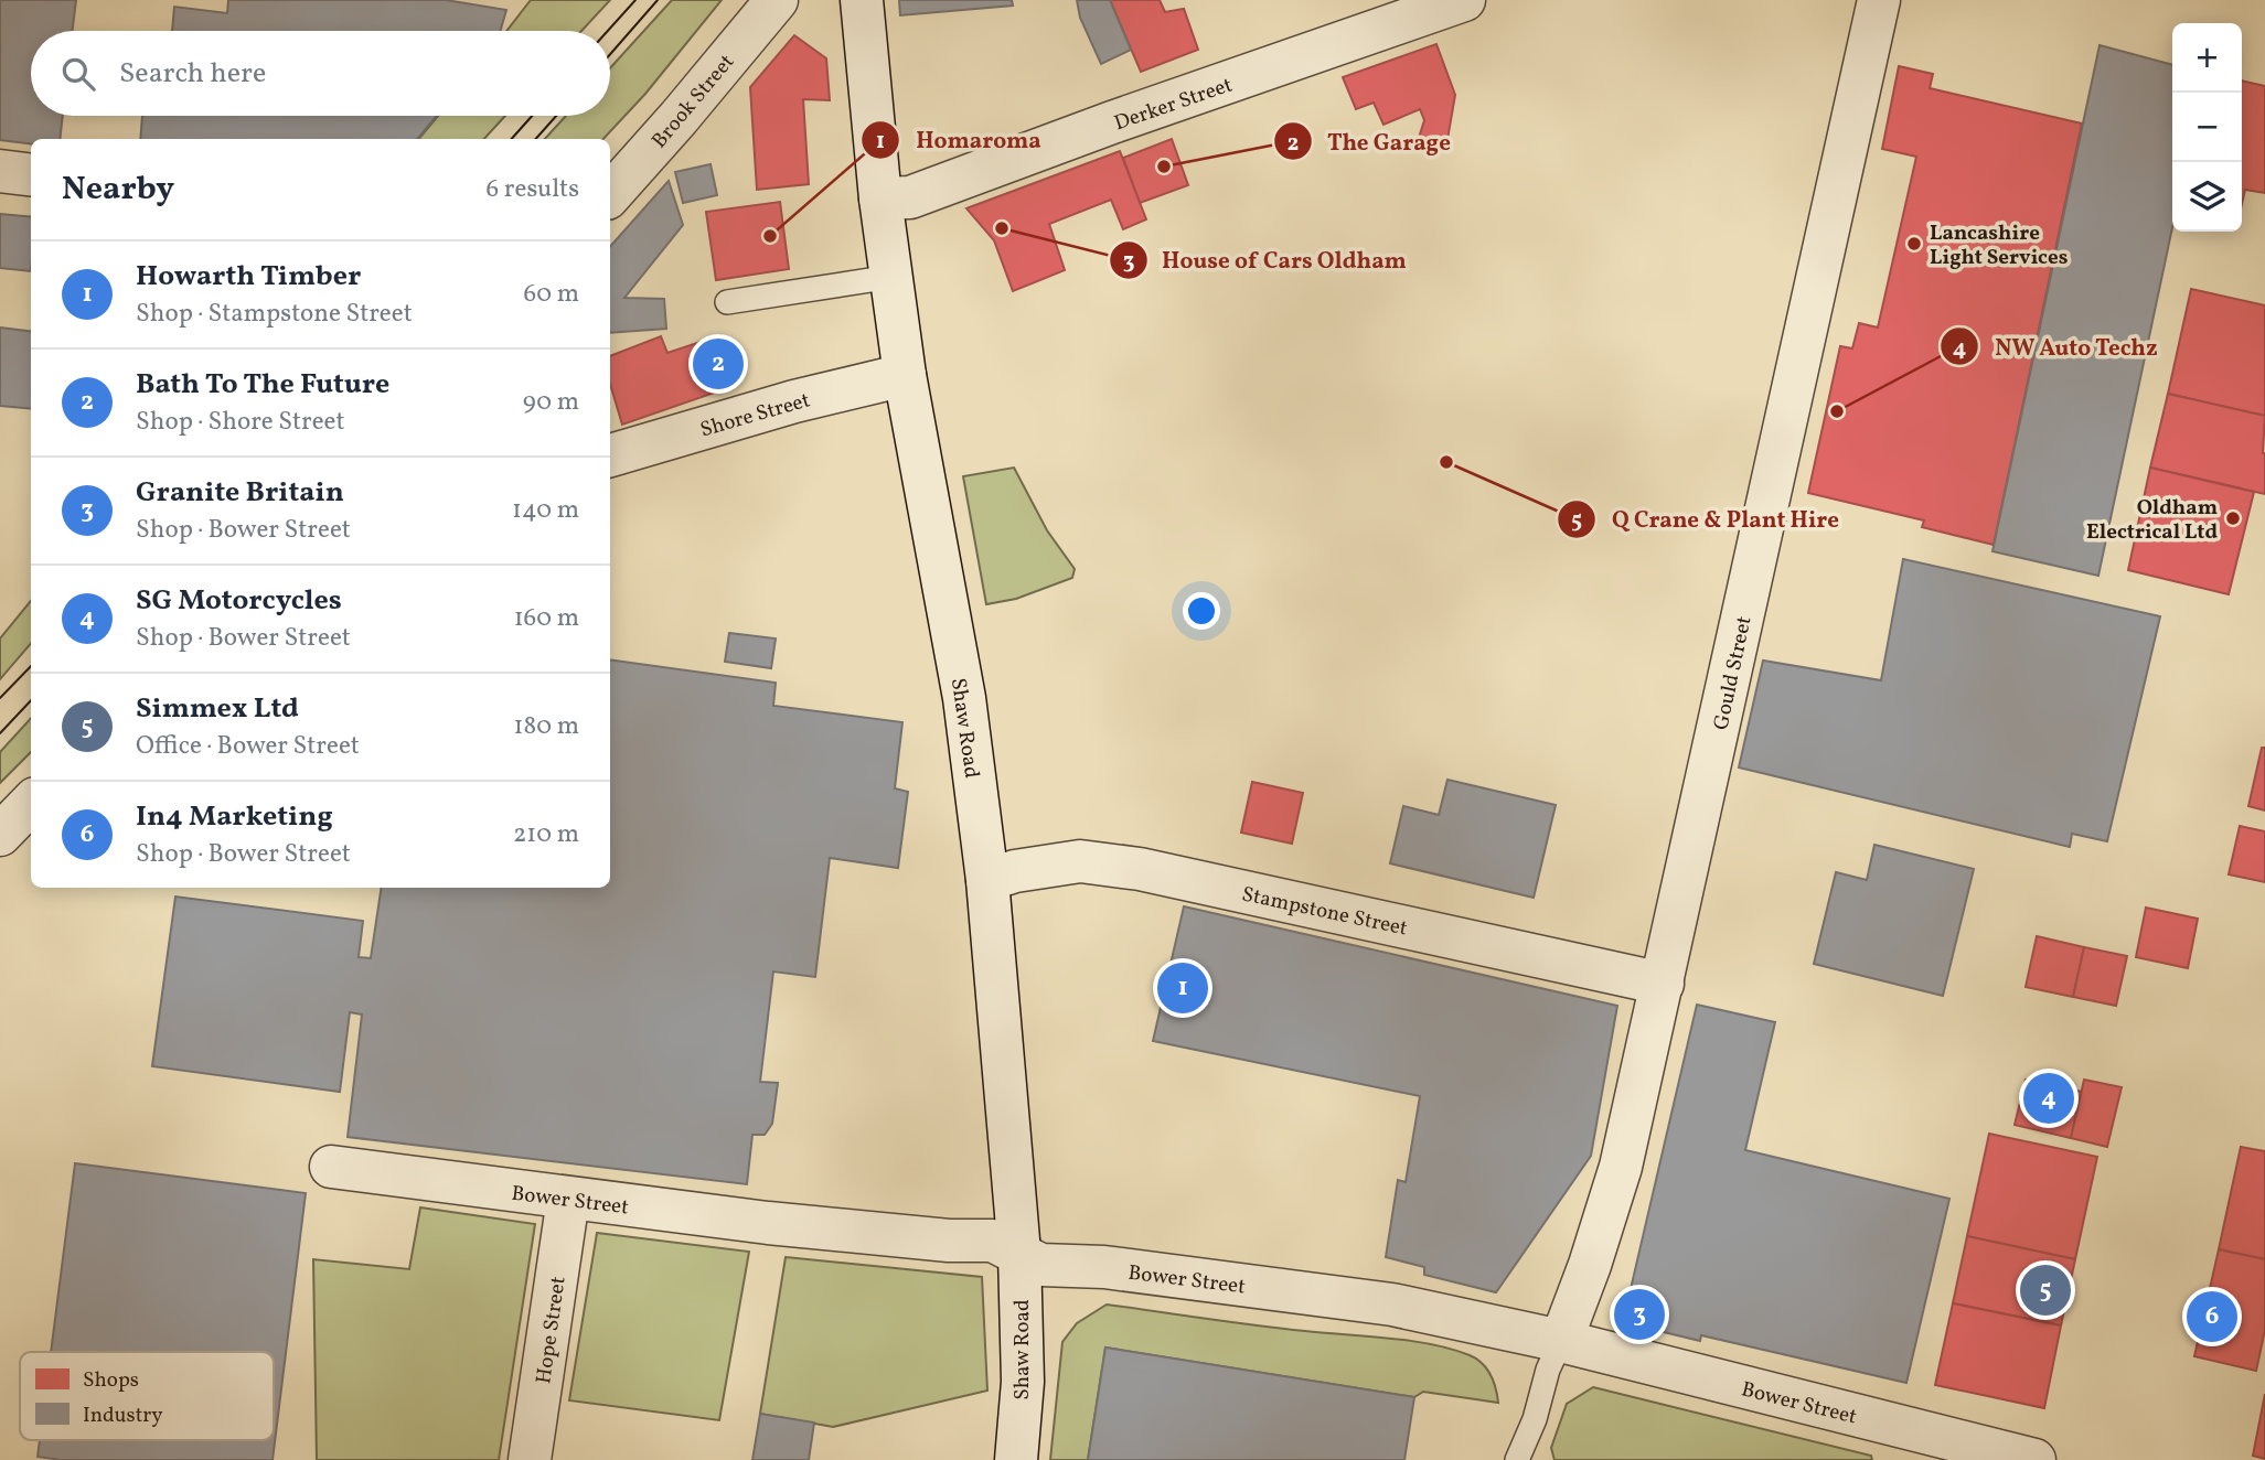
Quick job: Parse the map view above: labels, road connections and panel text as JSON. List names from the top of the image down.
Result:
{
  "streets": {
    "street": [
      "Brook Street",
      "Derker Street",
      "Shore Street",
      "Gould Street",
      "Shaw Road",
      "Stampstone Street",
      "Bower Street",
      "Hope Street"
    ]
  },
  "crossings": [
    ["Derker Street", "Shaw Road"],
    ["Shore Street", "Shaw Road"],
    ["Gould Street", "Stampstone Street"],
    ["Gould Street", "Bower Street"],
    ["Shaw Road", "Stampstone Street"],
    ["Shaw Road", "Bower Street"],
    ["Bower Street", "Hope Street"]
  ],
  "places": [
    "The Garage",
    "House of Cars Oldham",
    "Homaroma",
    "Lancashire Light Services",
    "NW Auto Techz",
    "Q Crane & Plant Hire",
    "Oldham Electrical Ltd"
  ],
  "legend": ["Shops", "Industry"],
  "page": {
    "map_buttons": ["+", "−"],
    "search": "Search here",
    "heading": ["Nearby", "6 results"],
    "list": [
      {
        "mark": "1",
        "name": "Howarth Timber",
        "note": "Shop · Stampstone Street",
        "value": "60 m"
      },
      {
        "mark": "2",
        "name": "Bath To The Future",
        "note": "Shop · Shore Street",
        "value": "90 m"
      },
      {
        "mark": "3",
        "name": "Granite Britain",
        "note": "Shop · Bower Street",
        "value": "140 m"
      },
      {
        "mark": "4",
        "name": "SG Motorcycles",
        "note": "Shop · Bower Street",
        "value": "160 m"
      },
      {
        "mark": "5",
        "name": "Simmex Ltd",
        "note": "Office · Bower Street",
        "value": "180 m"
      },
      {
        "mark": "6",
        "name": "In4 Marketing",
        "note": "Shop · Bower Street",
        "value": "210 m"
      }
    ],
    "pins": [
      "2",
      "1",
      "4",
      "5",
      "3",
      "6"
    ]
  }
}
